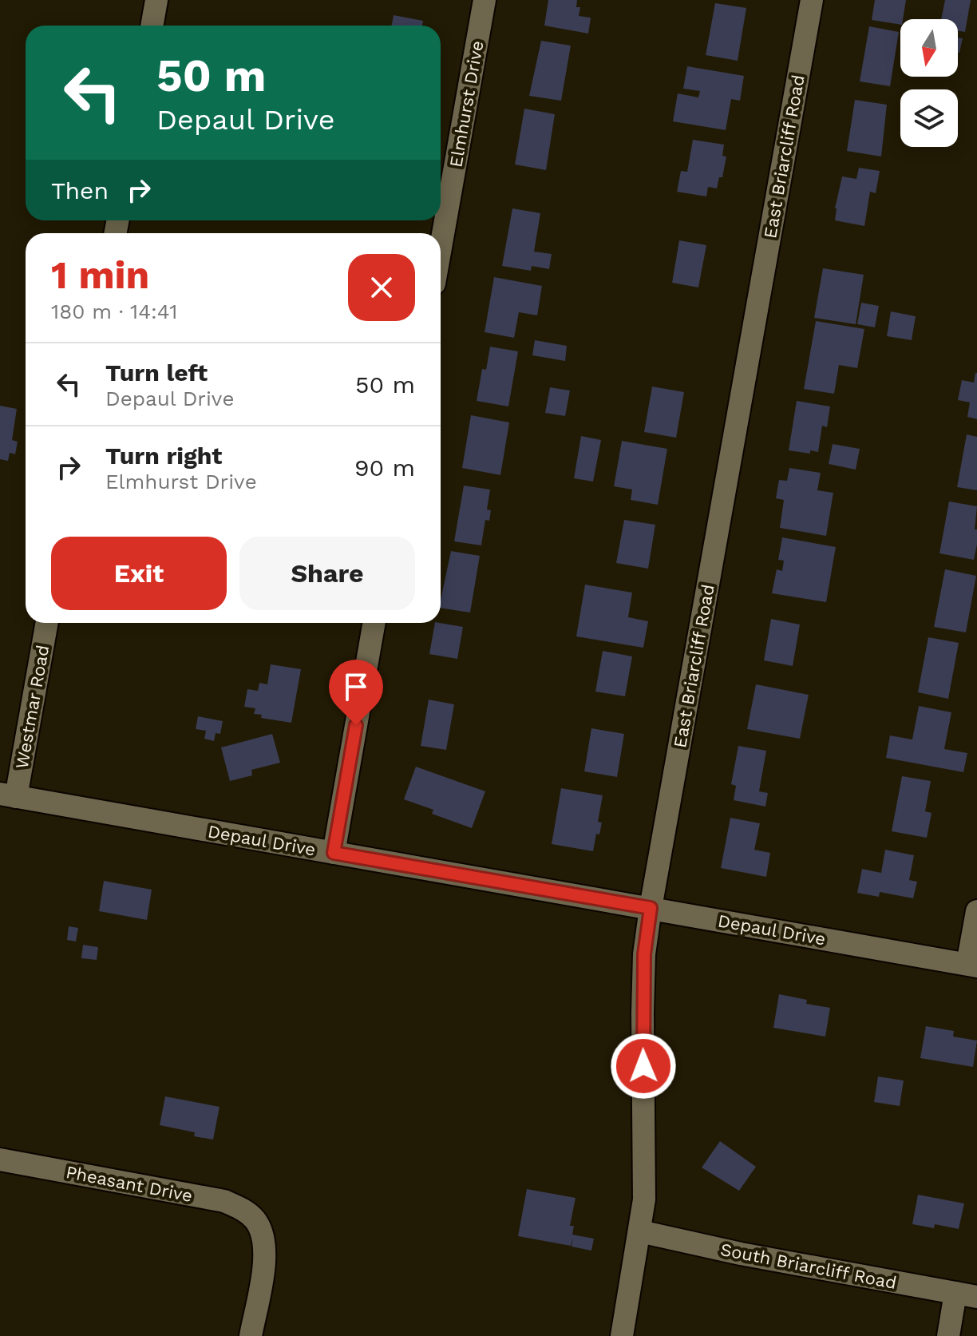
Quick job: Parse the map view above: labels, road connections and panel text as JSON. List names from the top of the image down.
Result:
{
  "streets": {
    "street": [
      "Elmhurst Drive",
      "East Briarcliff Road",
      "Westmar Road",
      "Depaul Drive",
      "Pheasant Drive",
      "South Briarcliff Road"
    ]
  },
  "crossings": [
    ["East Briarcliff Road", "Depaul Drive"],
    ["East Briarcliff Road", "South Briarcliff Road"],
    ["Westmar Road", "Depaul Drive"]
  ],
  "north": "bottom",
  "page": {
    "turn": ["50 m", "Depaul Drive"],
    "then": "Then",
    "heading": ["1 min", "180 m · 14:41"],
    "list": [
      {
        "name": "Turn left",
        "note": "Depaul Drive",
        "value": "50 m"
      },
      {
        "name": "Turn right",
        "note": "Elmhurst Drive",
        "value": "90 m"
      }
    ],
    "buttons": ["Exit", "Share"]
  }
}
